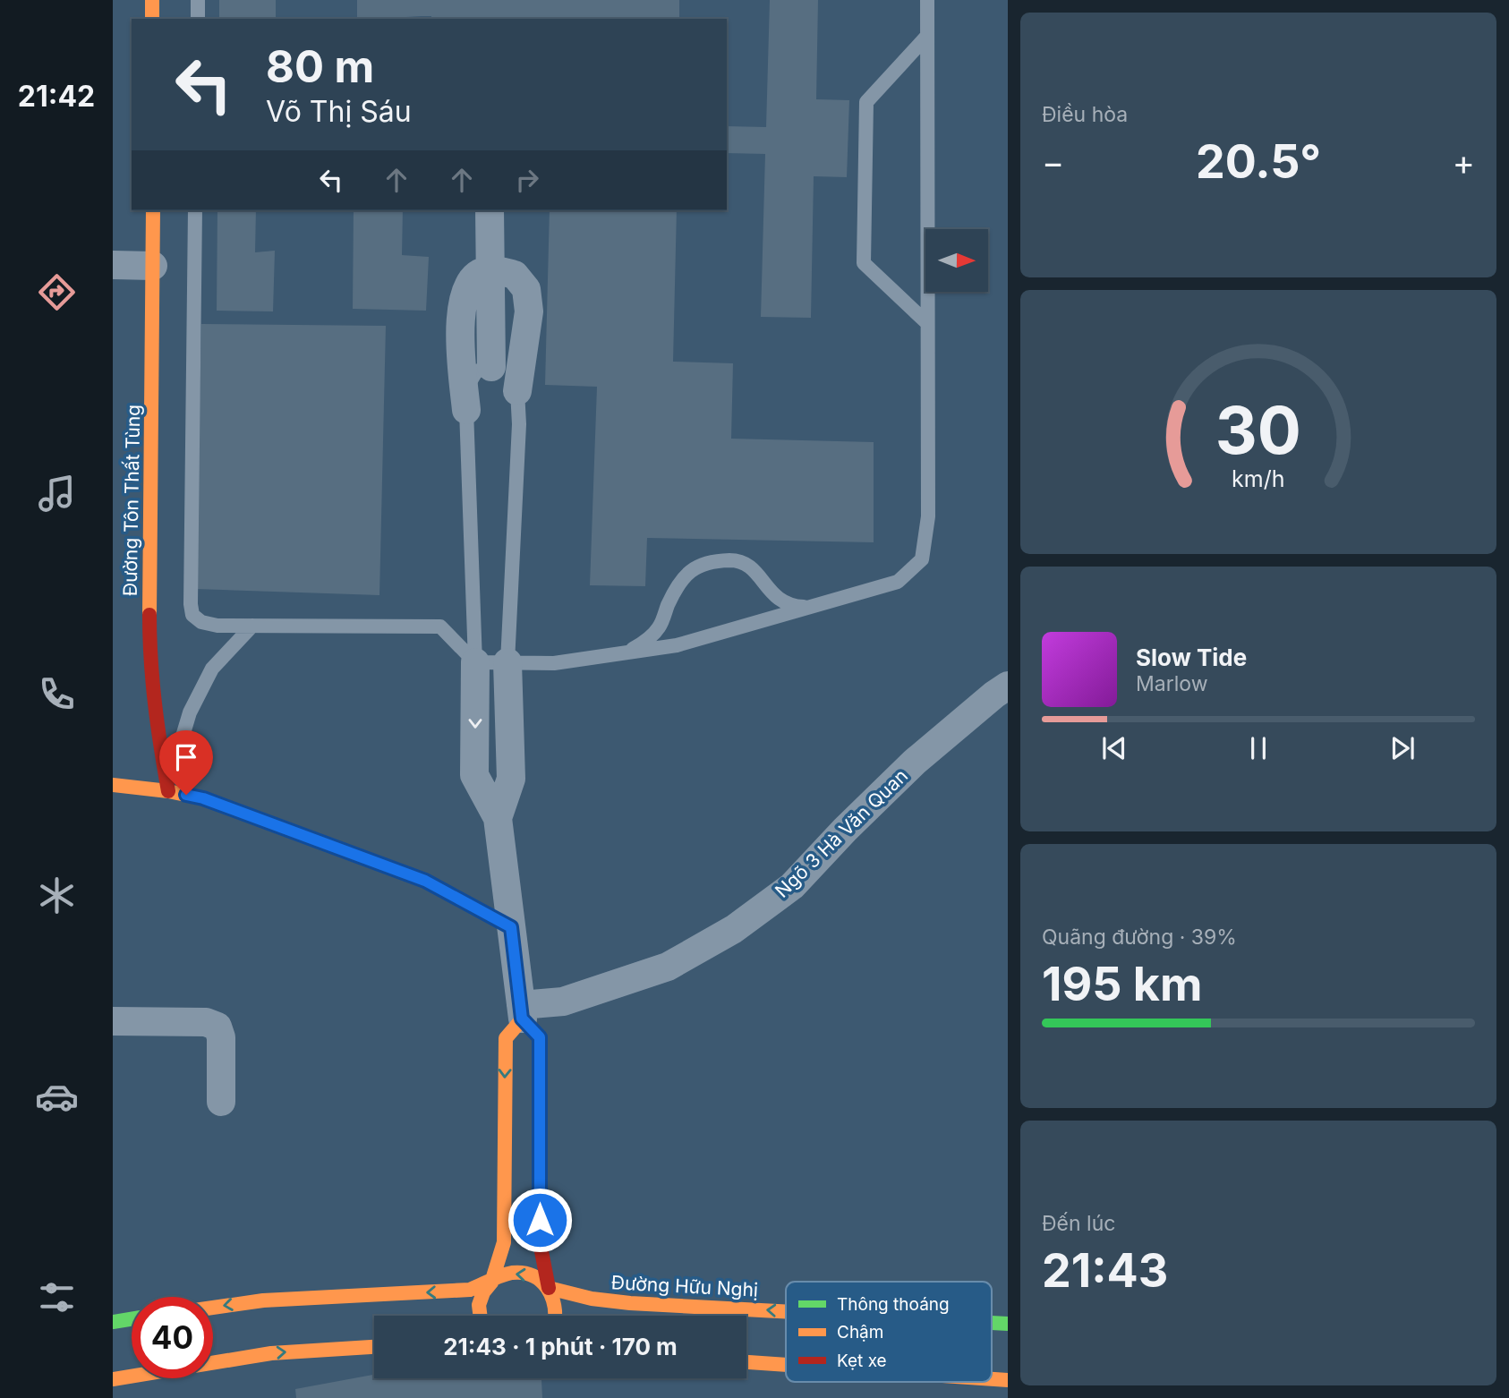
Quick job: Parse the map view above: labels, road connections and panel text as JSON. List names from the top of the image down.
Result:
{
  "streets": {
    "street": ["Đường Tôn Thất Tùng", "Ngõ 3 Hà Văn Quan", "Đường Hữu Nghị"]
  },
  "one_way": ["Đường Hữu Nghị"],
  "legend": ["Thông thoáng", "Chậm", "Kẹt xe"],
  "north": "right",
  "page": {
    "tabs": "21:42",
    "tile": [
      "Điều hòa",
      ["Quãng đường · 39%", "195 km"],
      ["Đến lúc", "21:43"]
    ],
    "turn": ["80 m", "Võ Thị Sáu"],
    "heat": ["−", "20.5°", "+"],
    "song": ["Slow Tide", "Marlow"],
    "limit": "40",
    "trip": "21:43 · 1 phút · 170 m",
    "gauge": ["30", "km/h"]
  }
}
